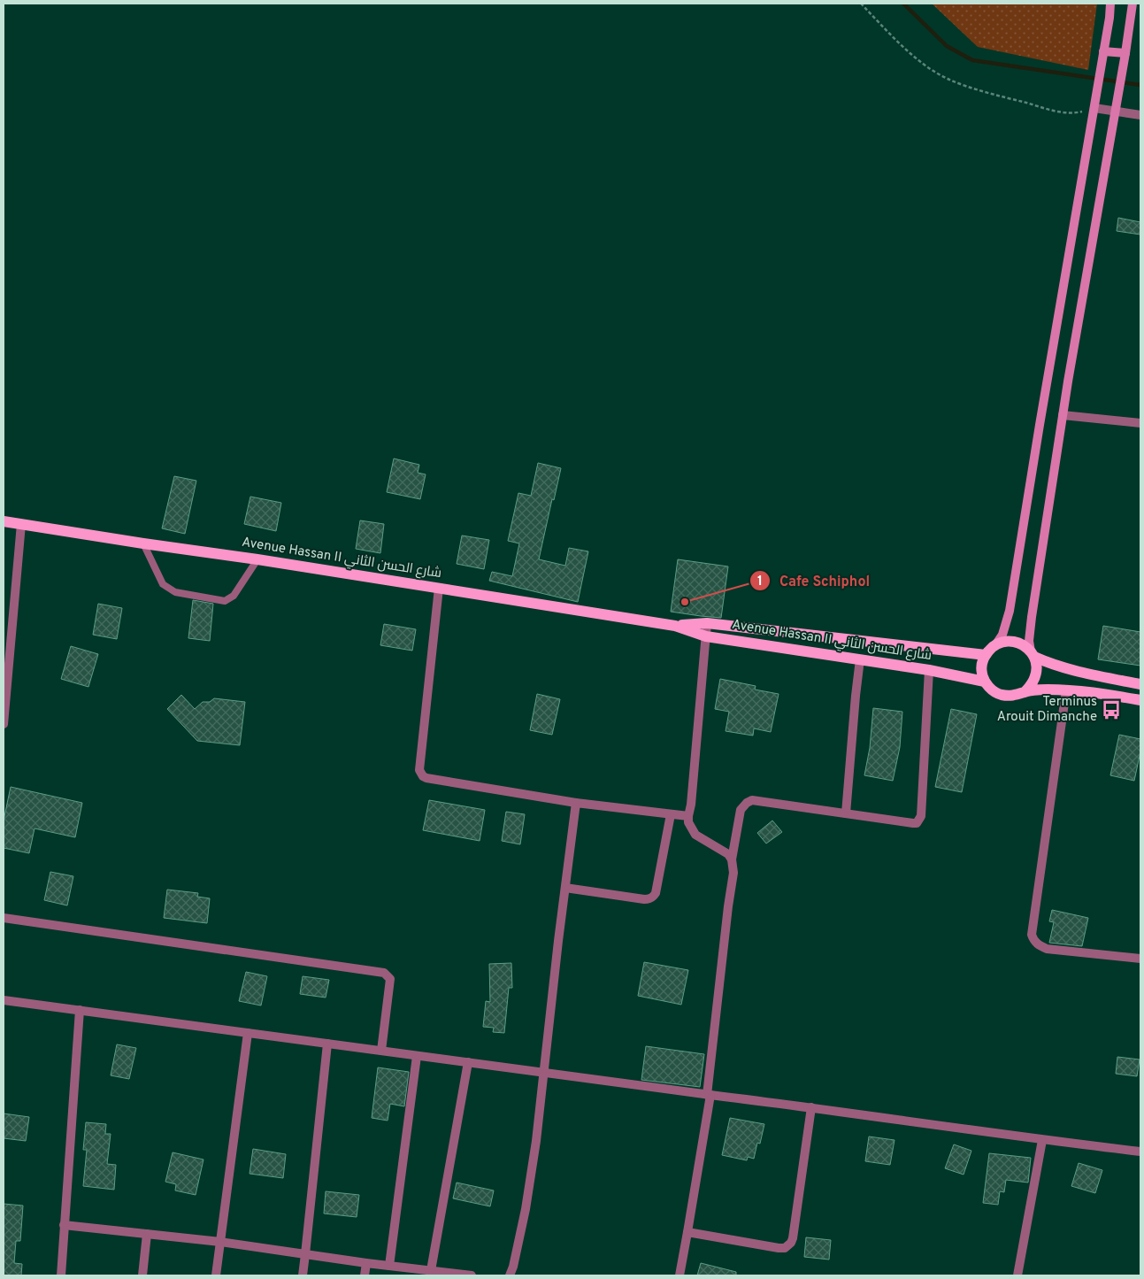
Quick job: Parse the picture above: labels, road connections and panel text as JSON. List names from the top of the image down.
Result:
{
  "streets": {
    "main road": ["Avenue Hassan II شارع الحسن الثاني"]
  },
  "places": {
    "other": ["Cafe Schiphol"],
    "bus stop": ["Terminus Arouit Dimanche"]
  }
}
